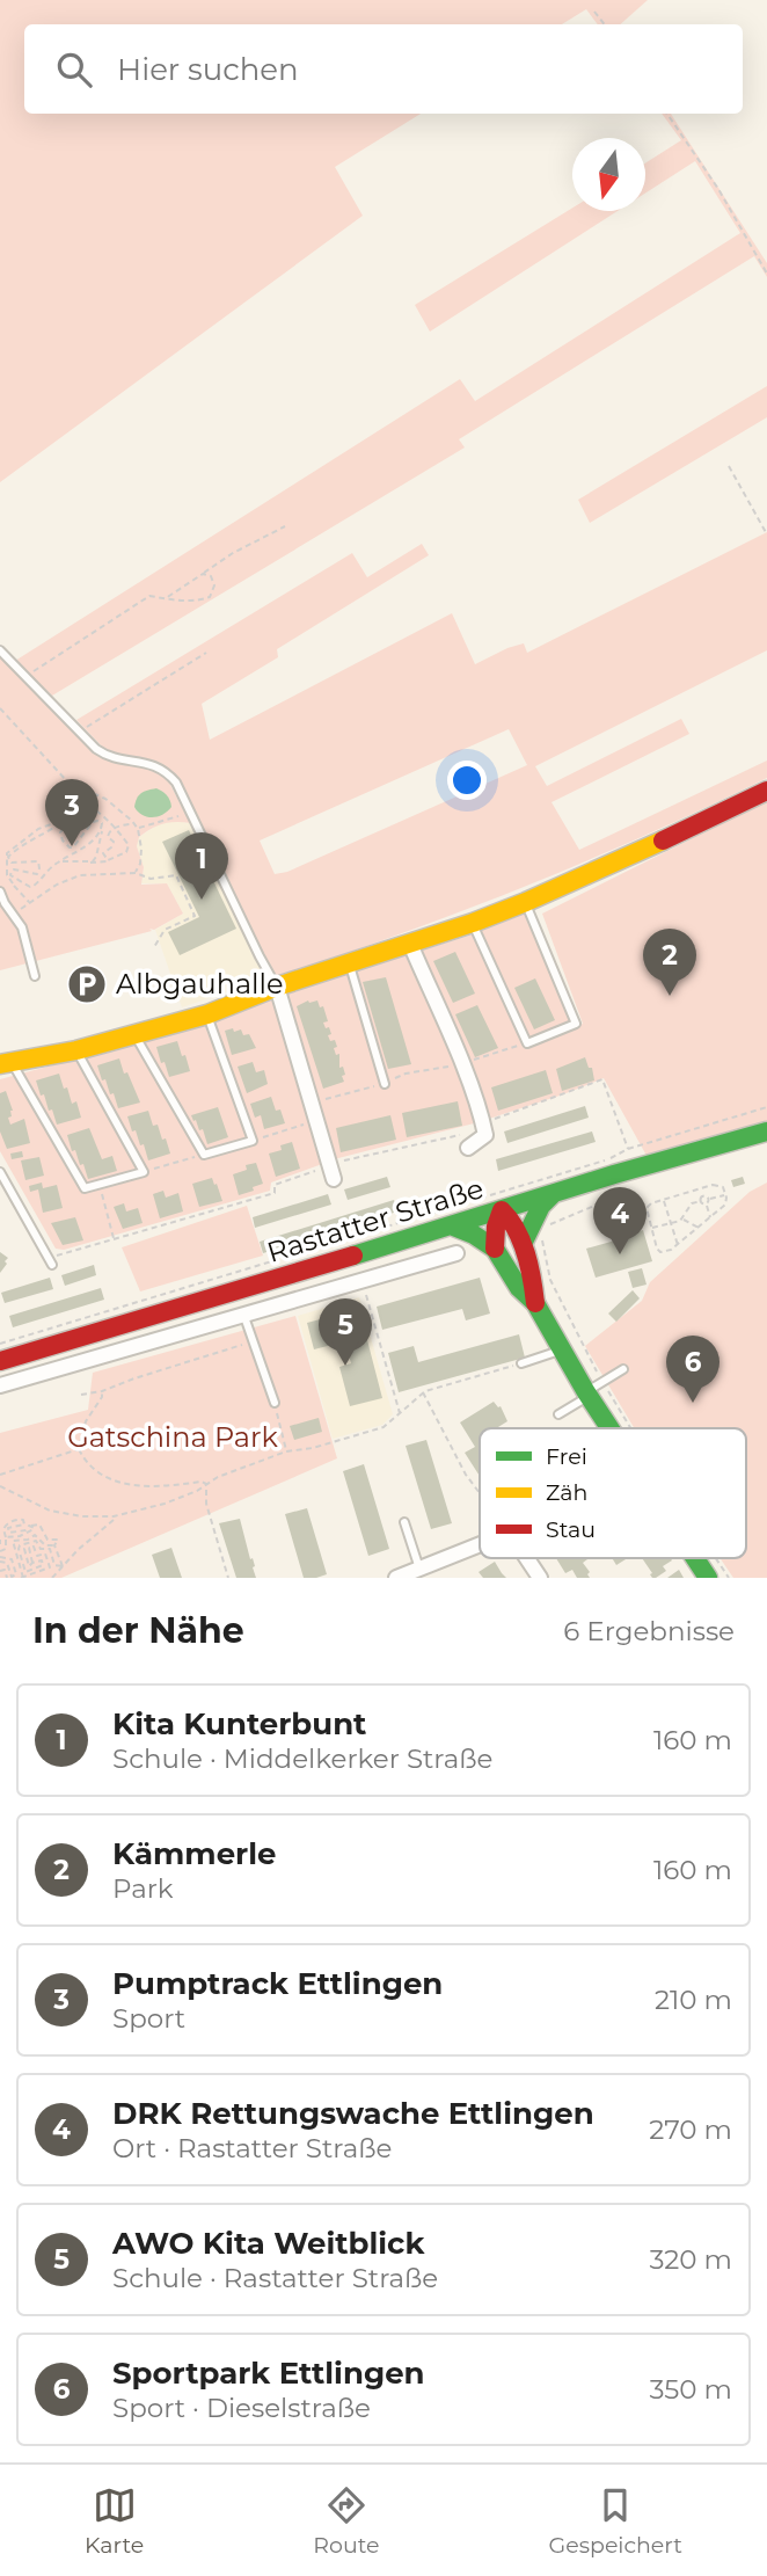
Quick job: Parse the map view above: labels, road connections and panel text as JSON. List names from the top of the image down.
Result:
{
  "streets": {
    "street": ["Rastatter Straße"]
  },
  "parks": ["Gatschina Park"],
  "places": {
    "parking": ["Albgauhalle"]
  },
  "legend": ["Frei", "Zäh", "Stau"],
  "north": "bottom",
  "page": {
    "search": "Hier suchen",
    "pins": [
      "3",
      "1",
      "2",
      "4",
      "5",
      "6"
    ],
    "heading": ["In der Nähe", "6 Ergebnisse"],
    "list": [
      {
        "mark": "1",
        "name": "Kita Kunterbunt",
        "note": "Schule · Middelkerker Straße",
        "value": "160 m"
      },
      {
        "mark": "2",
        "name": "Kämmerle",
        "note": "Park",
        "value": "160 m"
      },
      {
        "mark": "3",
        "name": "Pumptrack Ettlingen",
        "note": "Sport",
        "value": "210 m"
      },
      {
        "mark": "4",
        "name": "DRK Rettungswache Ettlingen",
        "note": "Ort · Rastatter Straße",
        "value": "270 m"
      },
      {
        "mark": "5",
        "name": "AWO Kita Weitblick",
        "note": "Schule · Rastatter Straße",
        "value": "320 m"
      },
      {
        "mark": "6",
        "name": "Sportpark Ettlingen",
        "note": "Sport · Dieselstraße",
        "value": "350 m"
      }
    ],
    "nav": ["Karte", "Route", "Gespeichert"]
  }
}
